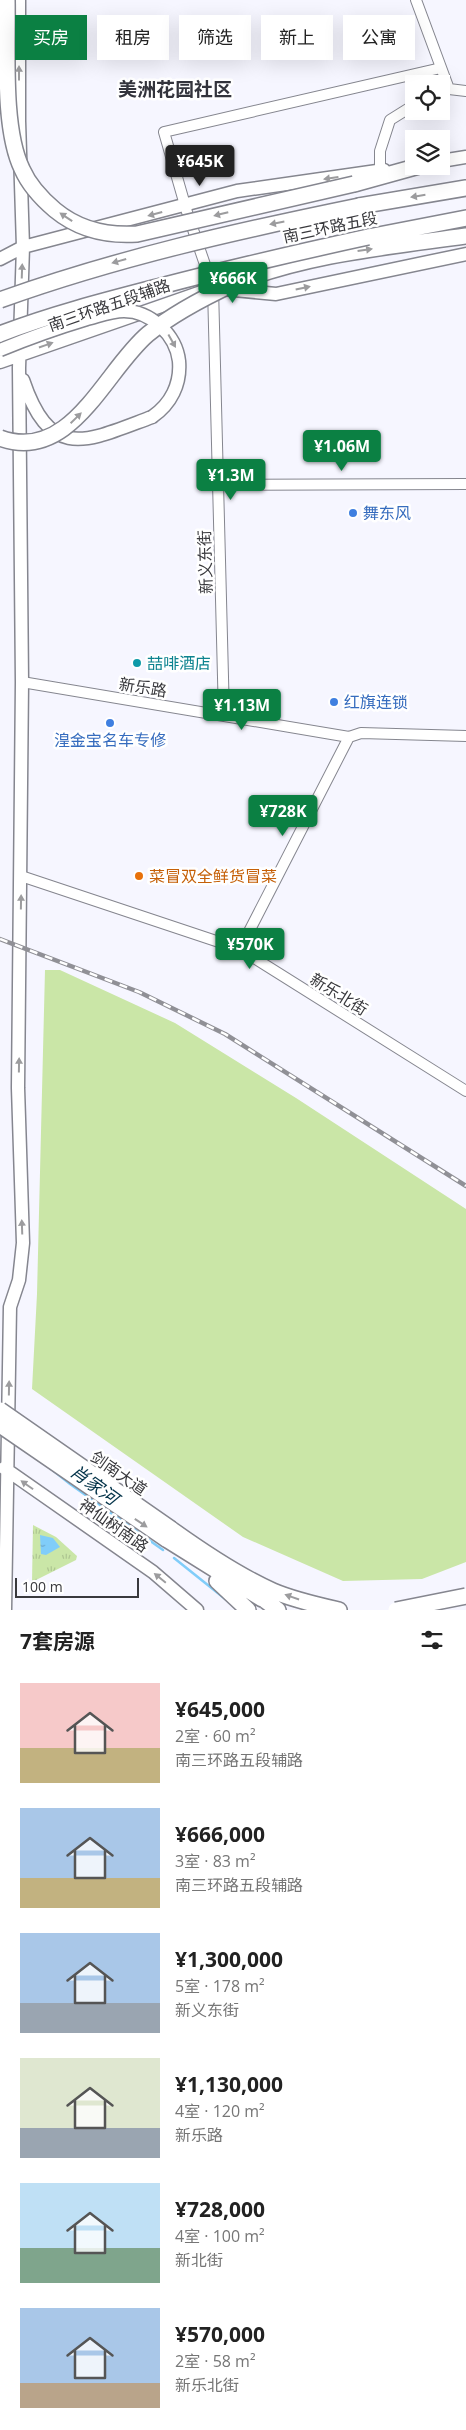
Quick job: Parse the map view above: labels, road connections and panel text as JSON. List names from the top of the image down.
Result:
{
  "streets": {
    "highway": ["南三环路五段", "剑南大道"],
    "main road": ["南三环路五段辅路", "神仙树南路"],
    "street": ["新义东街", "新乐路", "新乐北街"]
  },
  "crossings": [
    ["南三环路五段辅路", "新义东街"],
    ["新义东街", "新乐路"]
  ],
  "one_way": ["神仙树南路"],
  "districts": ["美洲花园社区"],
  "water": ["肖家河"],
  "places": [
    "舞东风",
    "喆啡酒店",
    "红旗连锁",
    "湟金宝名车专修",
    "菜冒双全鲜货冒菜"
  ],
  "scale_bar": "100 m",
  "page": {
    "chip": [
      "买房",
      "租房",
      "筛选",
      "新上",
      "公寓"
    ],
    "price": [
      "¥645K",
      "¥666K",
      "¥1.06M",
      "¥1.3M",
      "¥1.13M",
      "¥728K",
      "¥570K"
    ],
    "scale": "100 m",
    "heading": "7套房源",
    "list": [
      {
        "name": "¥645,000",
        "note": "2室 · 60 m² · 南三环路五段辅路"
      },
      {
        "name": "¥666,000",
        "note": "3室 · 83 m² · 南三环路五段辅路"
      },
      {
        "name": "¥1,300,000",
        "note": "5室 · 178 m² · 新义东街"
      },
      {
        "name": "¥1,130,000",
        "note": "4室 · 120 m² · 新乐路"
      },
      {
        "name": "¥728,000",
        "note": "4室 · 100 m² · 新北街"
      },
      {
        "name": "¥570,000",
        "note": "2室 · 58 m² · 新乐北街"
      }
    ]
  }
}
